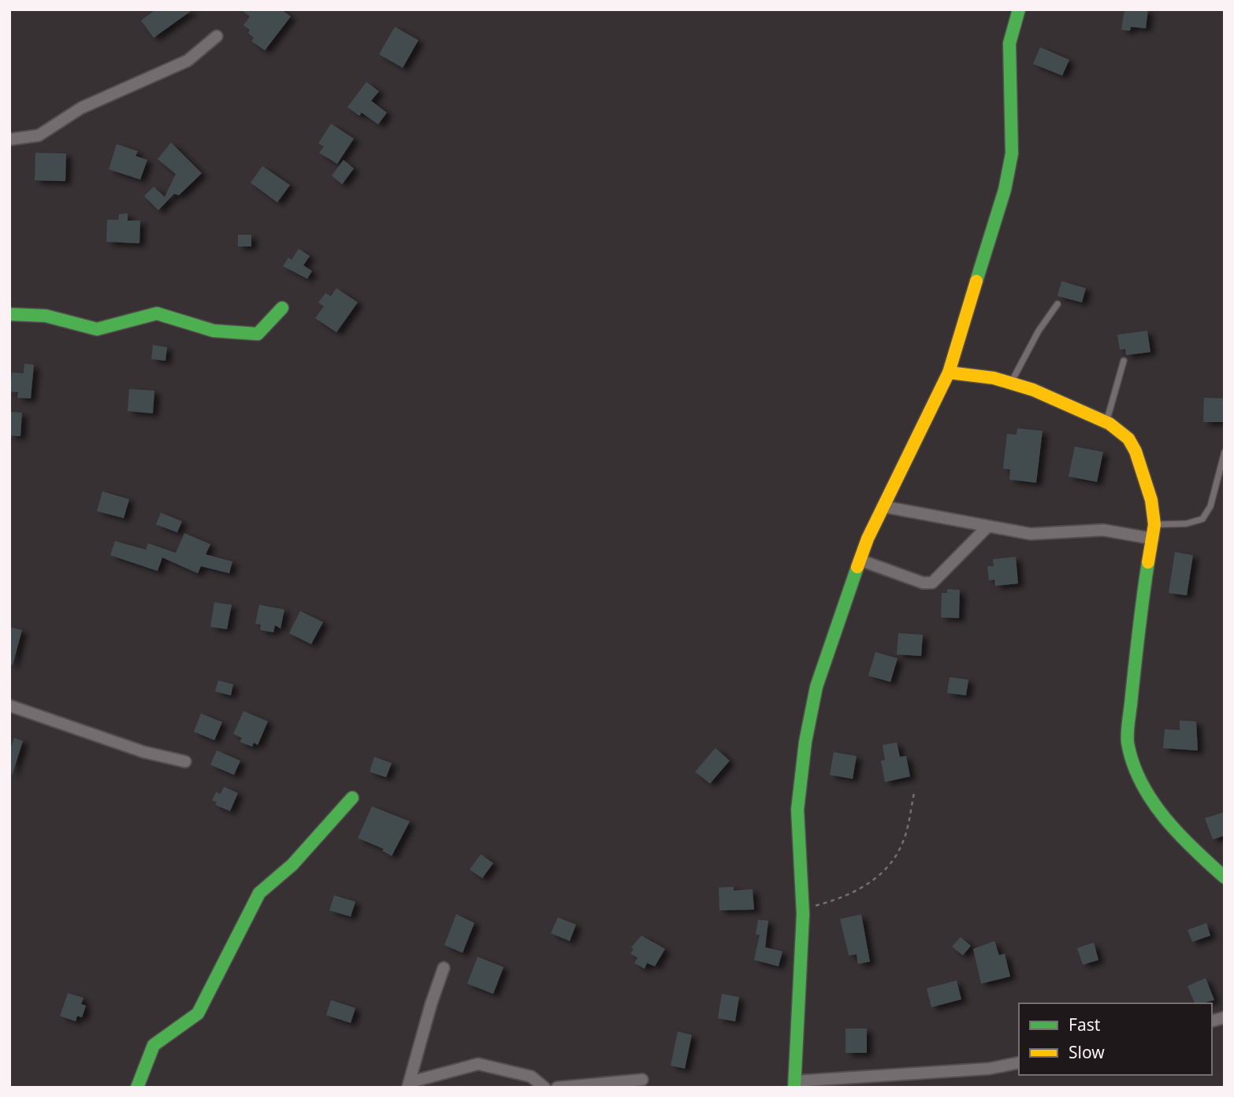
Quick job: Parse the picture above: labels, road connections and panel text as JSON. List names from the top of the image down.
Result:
{
  "legend": ["Fast", "Slow"]
}
